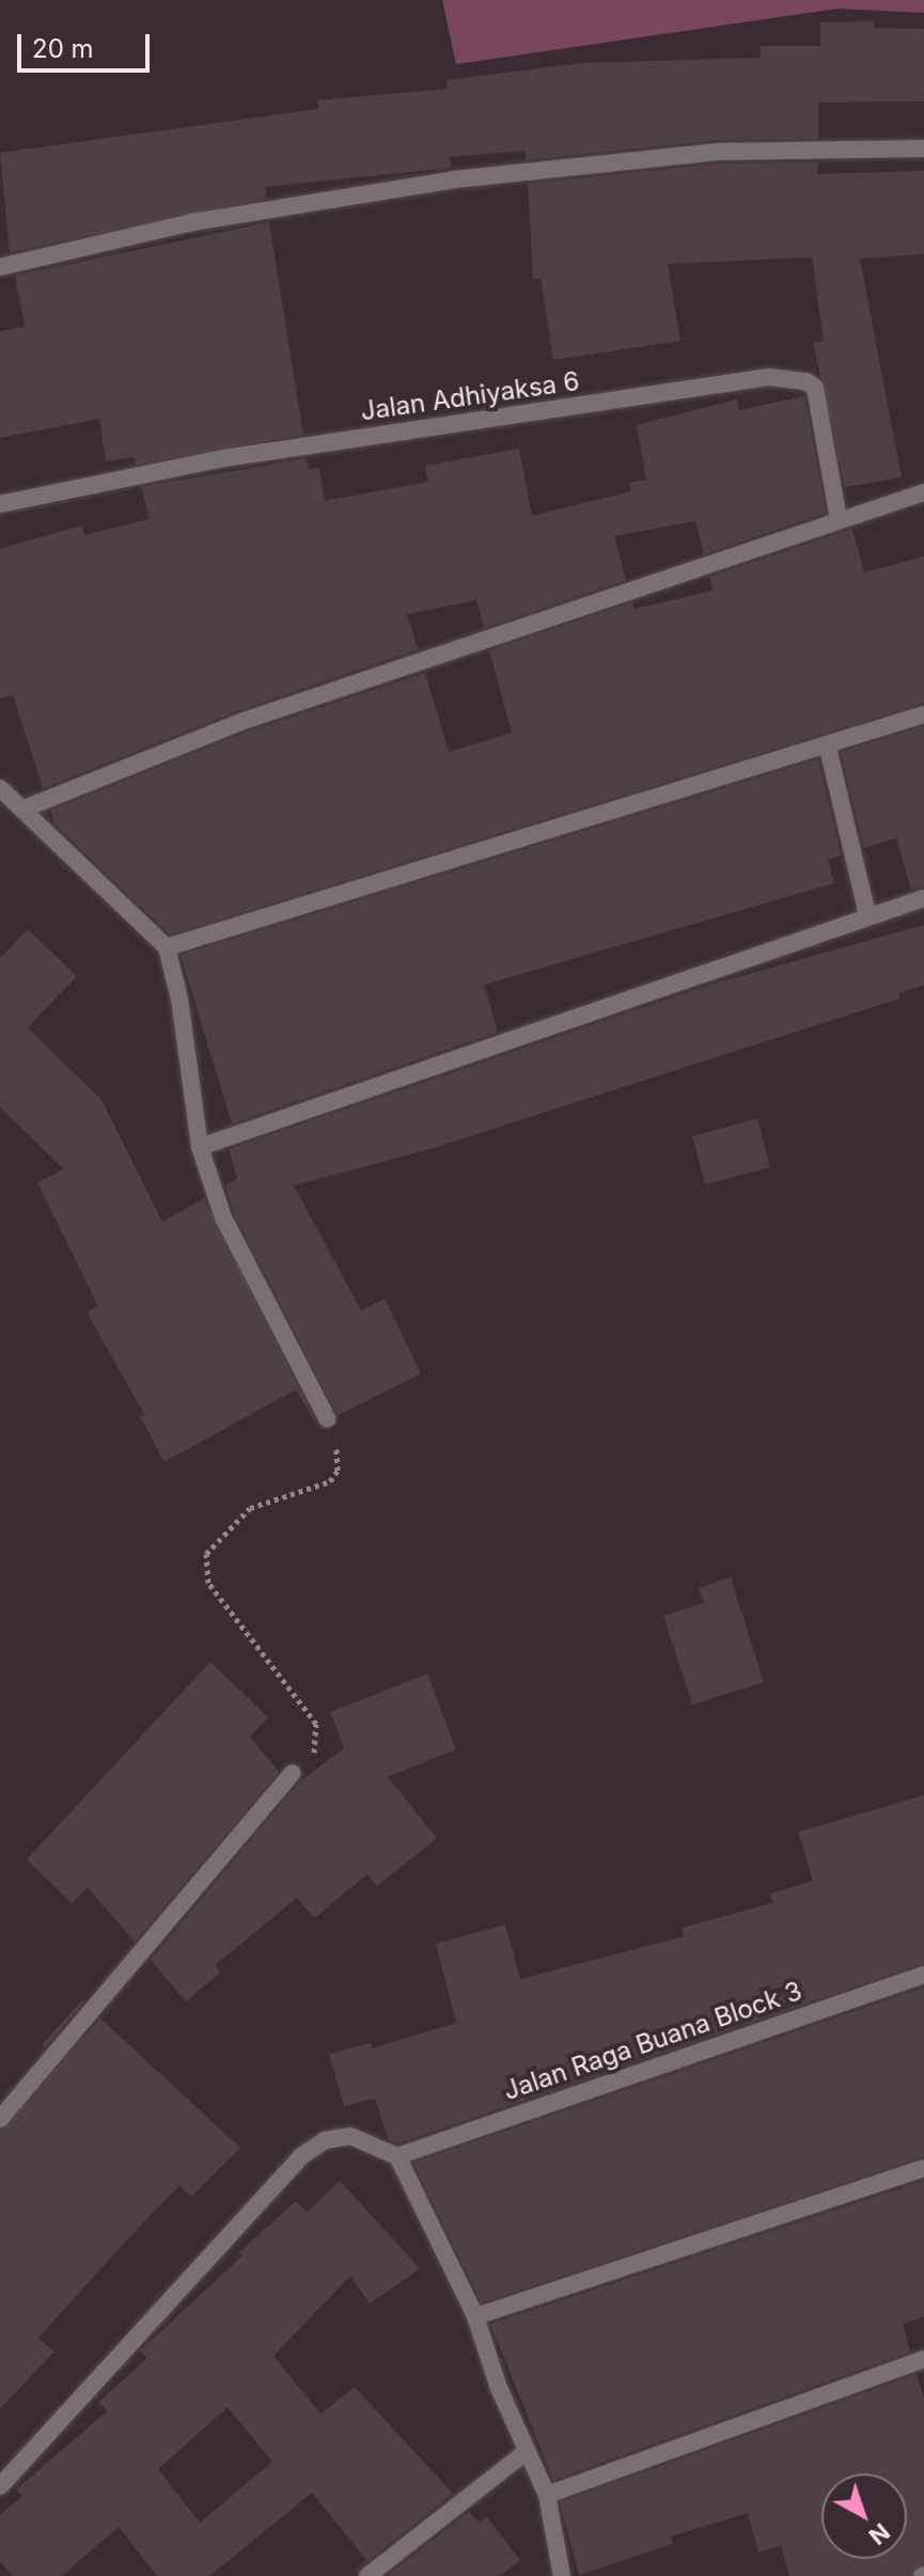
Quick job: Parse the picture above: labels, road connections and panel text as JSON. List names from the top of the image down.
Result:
{
  "streets": {
    "street": ["Jalan Adhiyaksa 6", "Jalan Raga Buana Block 3"]
  },
  "scale_bar": "20 m",
  "north": "bottom right"
}
